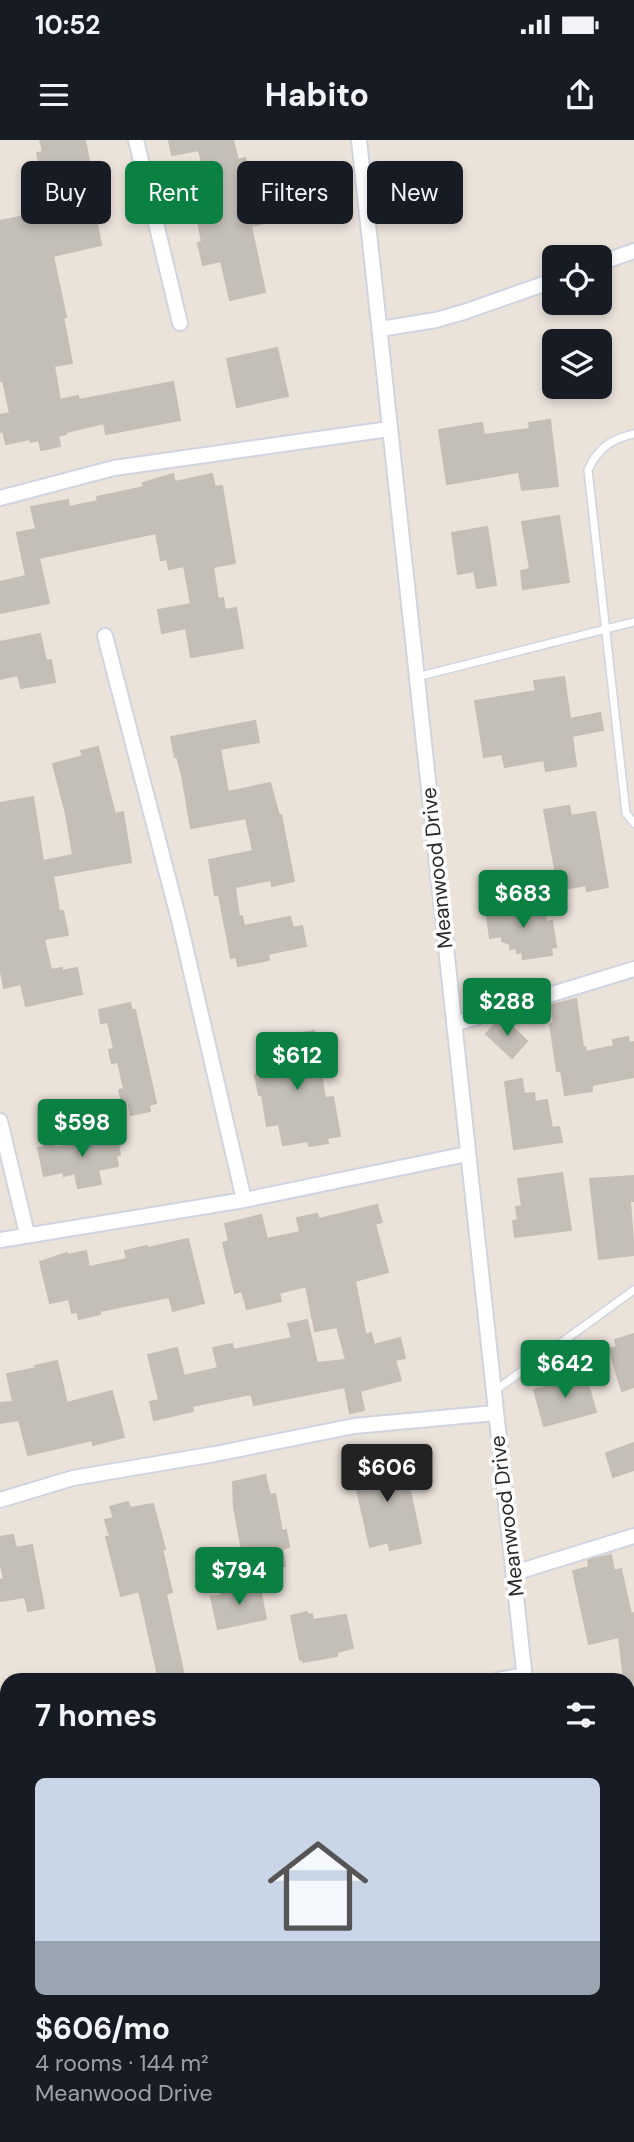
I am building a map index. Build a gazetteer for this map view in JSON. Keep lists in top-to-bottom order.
{
  "streets": {
    "street": ["Meanwood Drive"]
  },
  "page": {
    "status": "10:52",
    "header": "Habito",
    "chip": [
      "Buy",
      "Rent",
      "Filters",
      "New"
    ],
    "price": [
      "$683",
      "$288",
      "$612",
      "$598",
      "$642",
      "$606",
      "$794"
    ],
    "heading": "7 homes",
    "list": [
      {
        "name": "$606/mo",
        "note": "4 rooms · 144 m² · Meanwood Drive"
      }
    ]
  }
}
